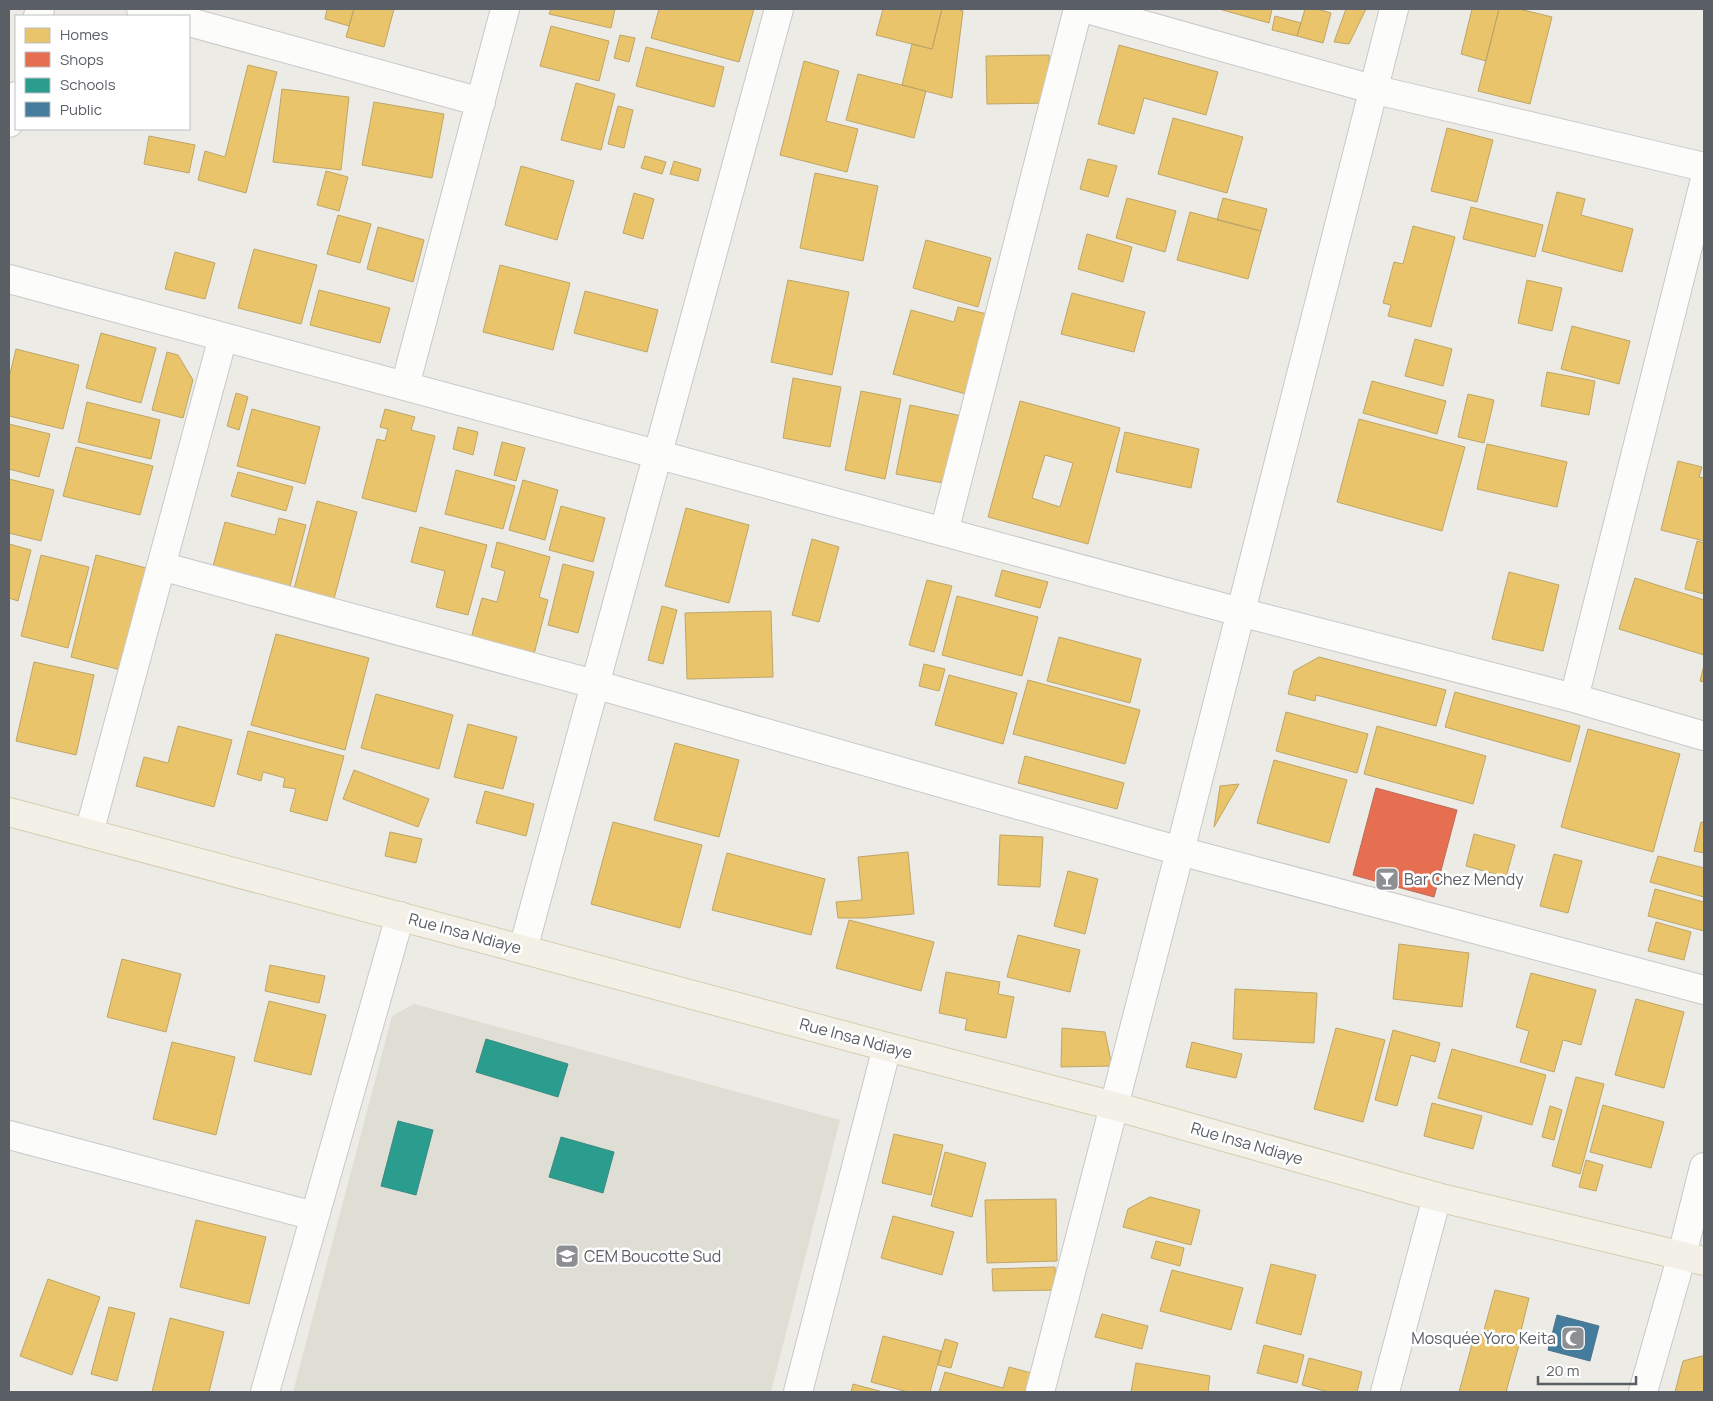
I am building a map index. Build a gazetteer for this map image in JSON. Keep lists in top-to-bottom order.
{
  "streets": {
    "main road": ["Rue Insa Ndiaye"]
  },
  "places": {
    "bar": ["Bar Chez Mendy"],
    "school or university": ["CEM Boucotte Sud"],
    "mosque": ["Mosquée Yoro Keita"]
  },
  "legend": [
    "Homes",
    "Shops",
    "Schools",
    "Public"
  ],
  "scale_bar": "20 m"
}
